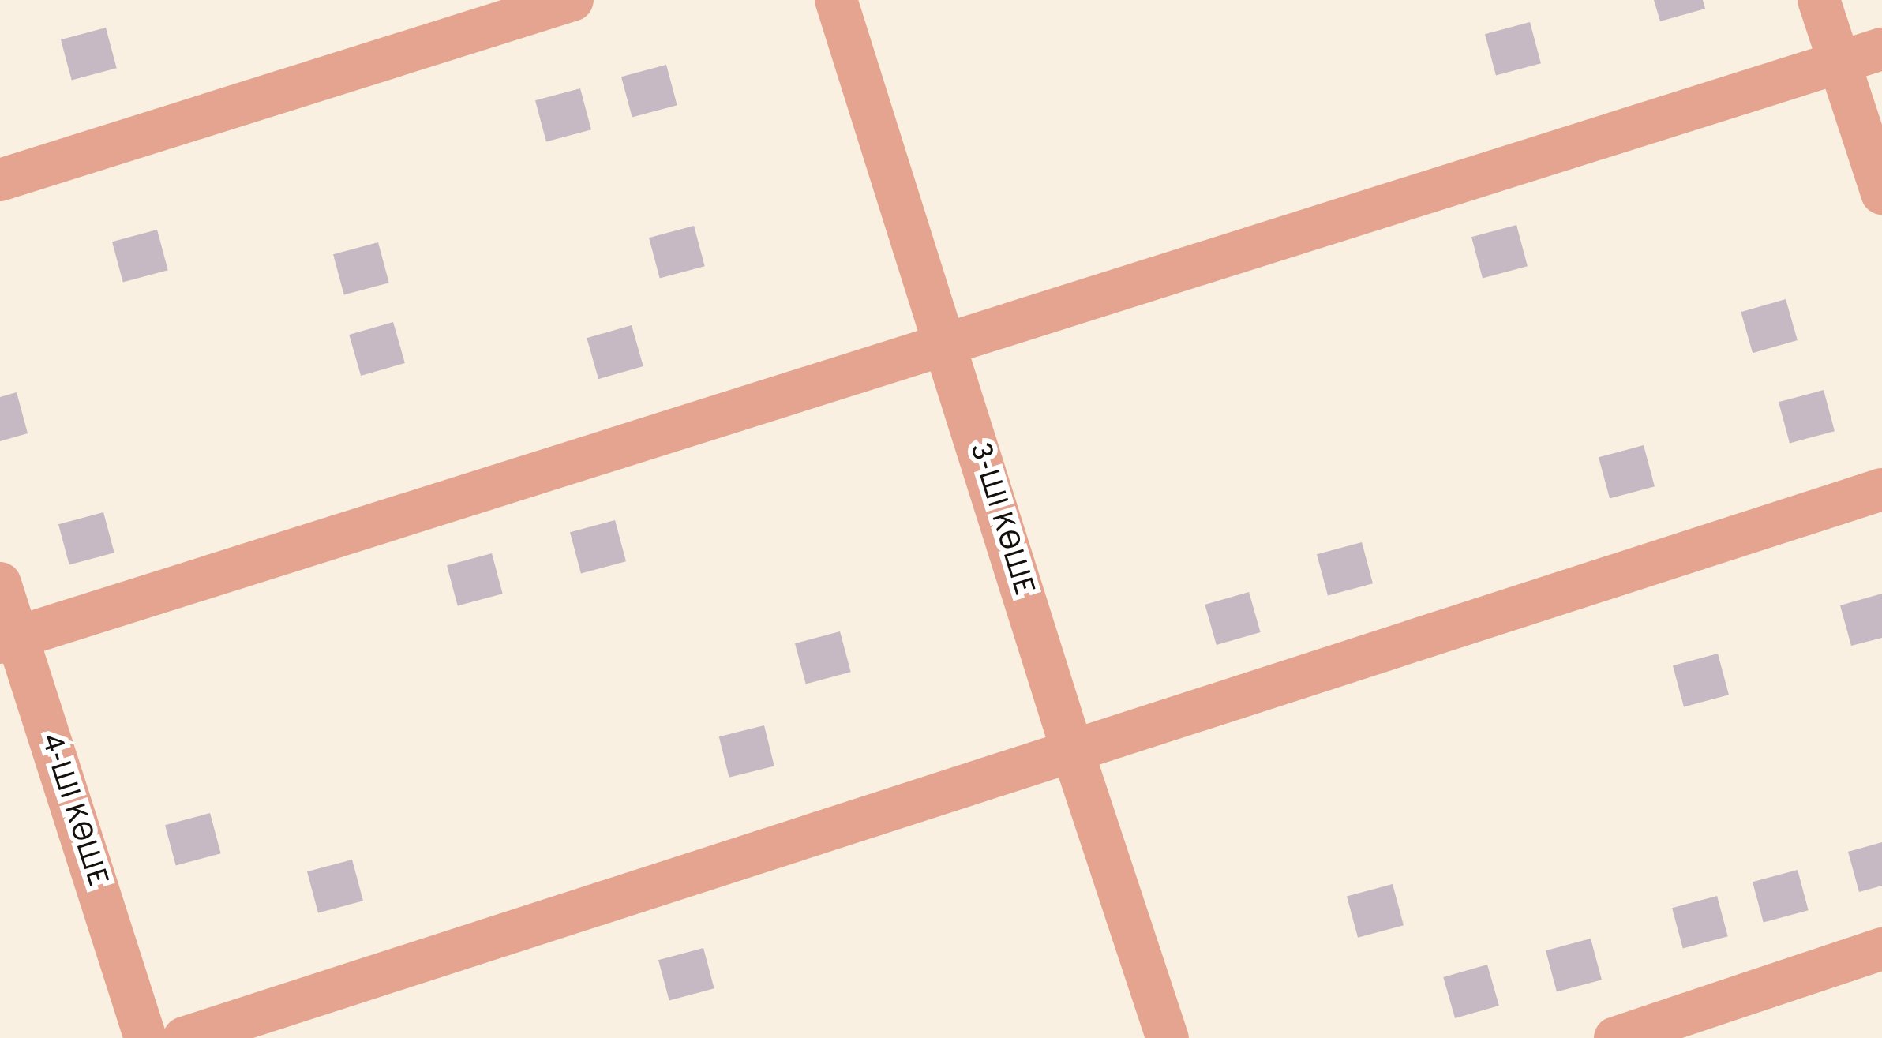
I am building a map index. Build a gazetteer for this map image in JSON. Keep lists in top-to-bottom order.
{
  "streets": {
    "lane": ["3-ШІ КӨШЕ", "4-ШІ КӨШЕ"]
  }
}
